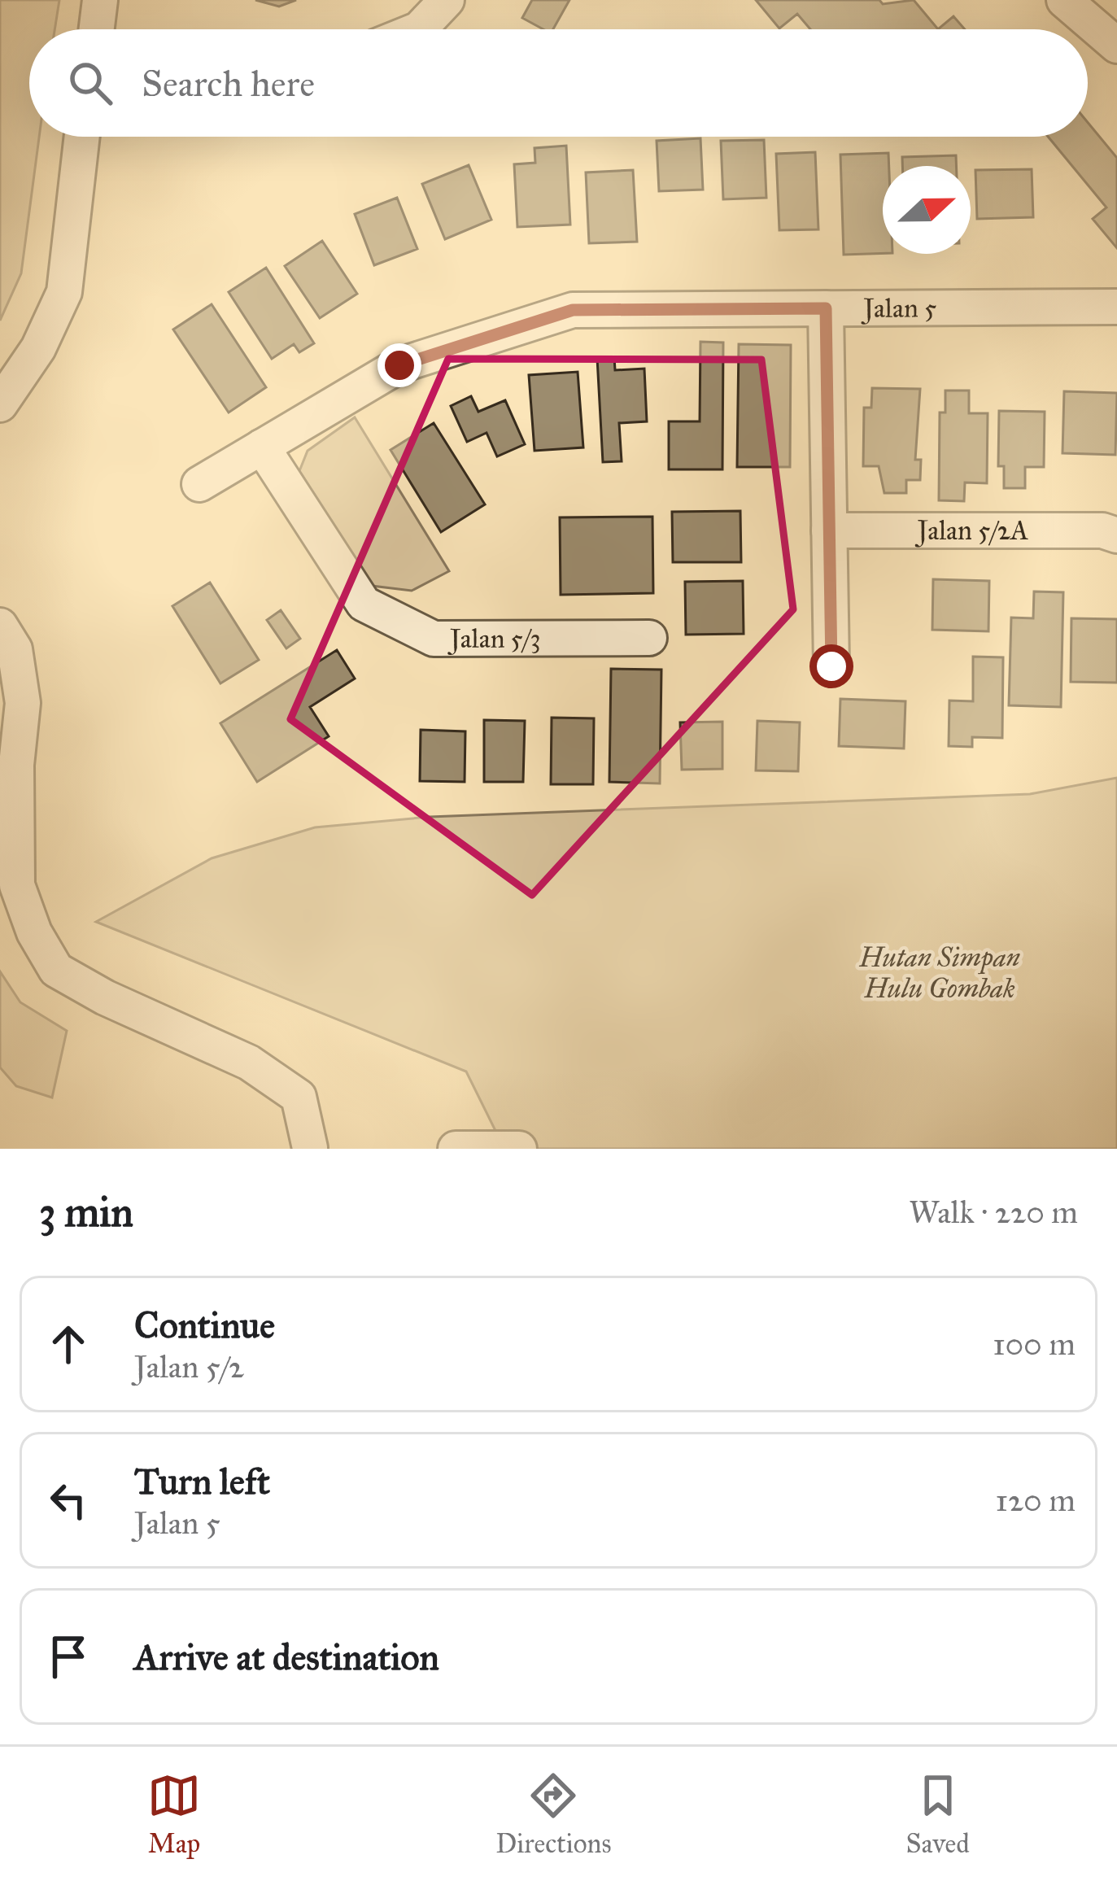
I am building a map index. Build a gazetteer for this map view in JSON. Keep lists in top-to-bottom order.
{
  "streets": {
    "street": ["Jalan 5", "Jalan 5/2A", "Jalan 5/3"]
  },
  "crossings": [
    ["Jalan 5", "Jalan 5/3"]
  ],
  "parks": ["Hutan Simpan Hulu Gombak"],
  "north": "right",
  "page": {
    "search": "Search here",
    "heading": ["3 min", "Walk · 220 m"],
    "list": [
      ["Continue", "Jalan 5/2", "100 m"],
      ["Turn left", "Jalan 5", "120 m"],
      "Arrive at destination"
    ],
    "nav": ["Map", "Directions", "Saved"]
  }
}
